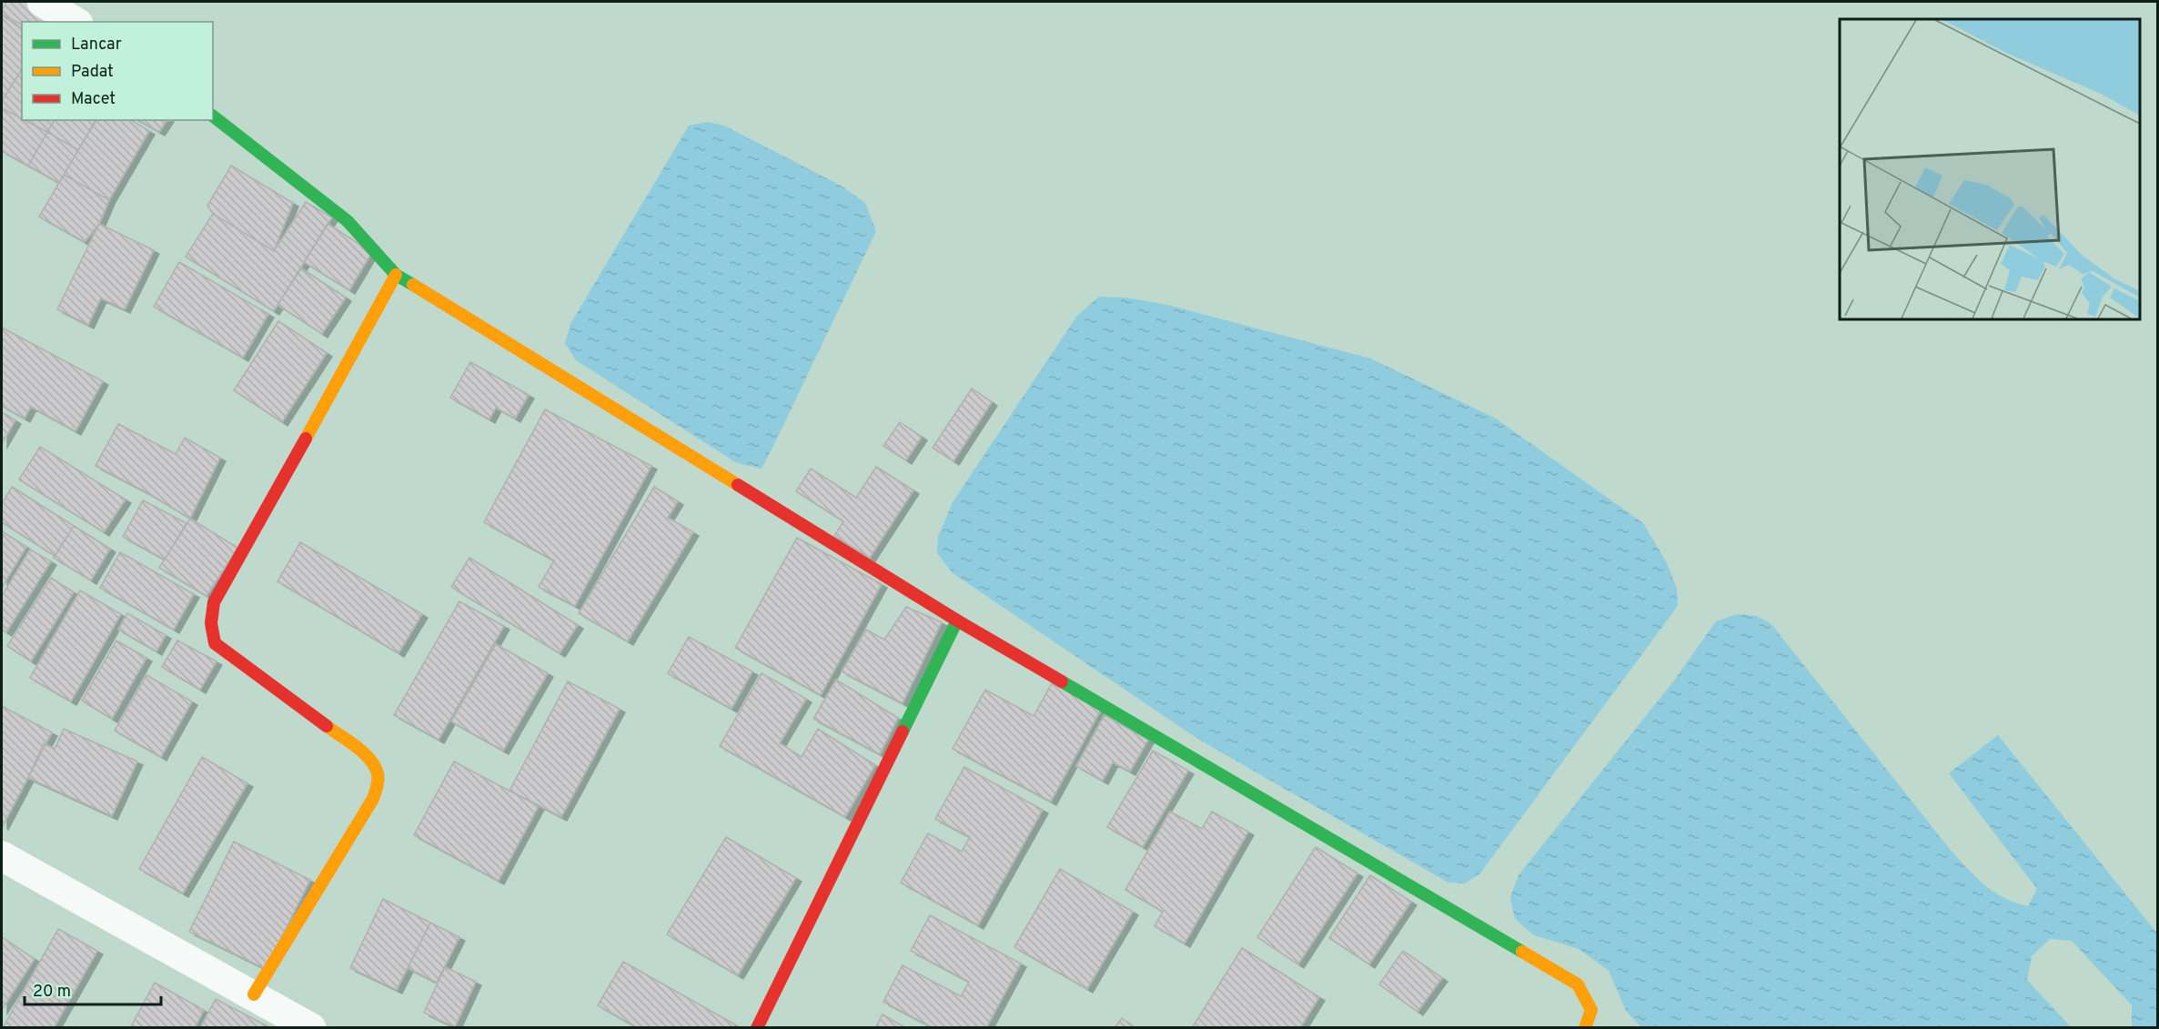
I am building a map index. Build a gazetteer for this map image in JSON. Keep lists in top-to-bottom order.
{
  "legend": ["Lancar", "Padat", "Macet"],
  "scale_bar": "20 m"
}
